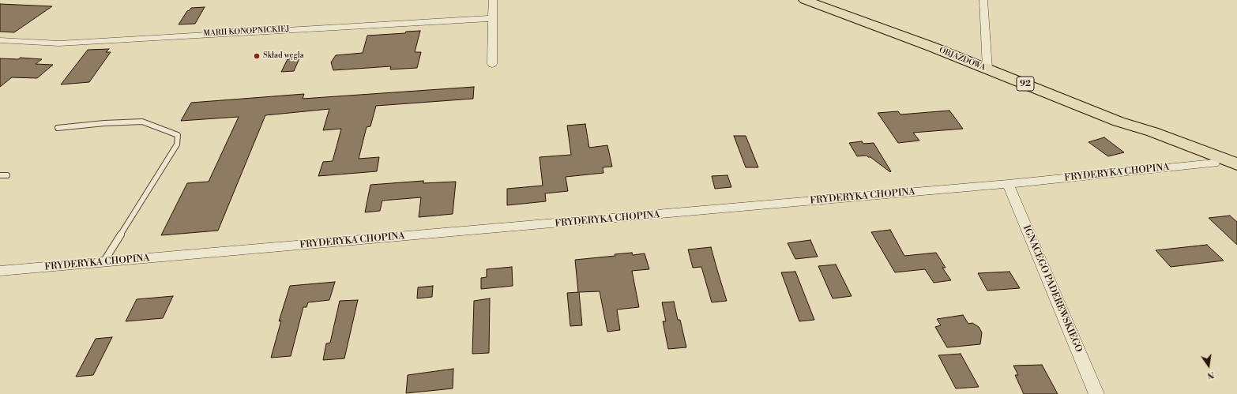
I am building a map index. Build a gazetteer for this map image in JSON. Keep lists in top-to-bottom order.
{
  "streets": {
    "main road": ["OBJAZDOWA", "92"],
    "street": ["MARII KONOPNICKIEJ", "FRYDERYKA CHOPINA", "IGNACEGO PADEREWSKIEGO"]
  },
  "crossings": [
    ["OBJAZDOWA", "FRYDERYKA CHOPINA"],
    ["FRYDERYKA CHOPINA", "IGNACEGO PADEREWSKIEGO"]
  ],
  "places": ["Skład węgla"],
  "north": "bottom"
}
